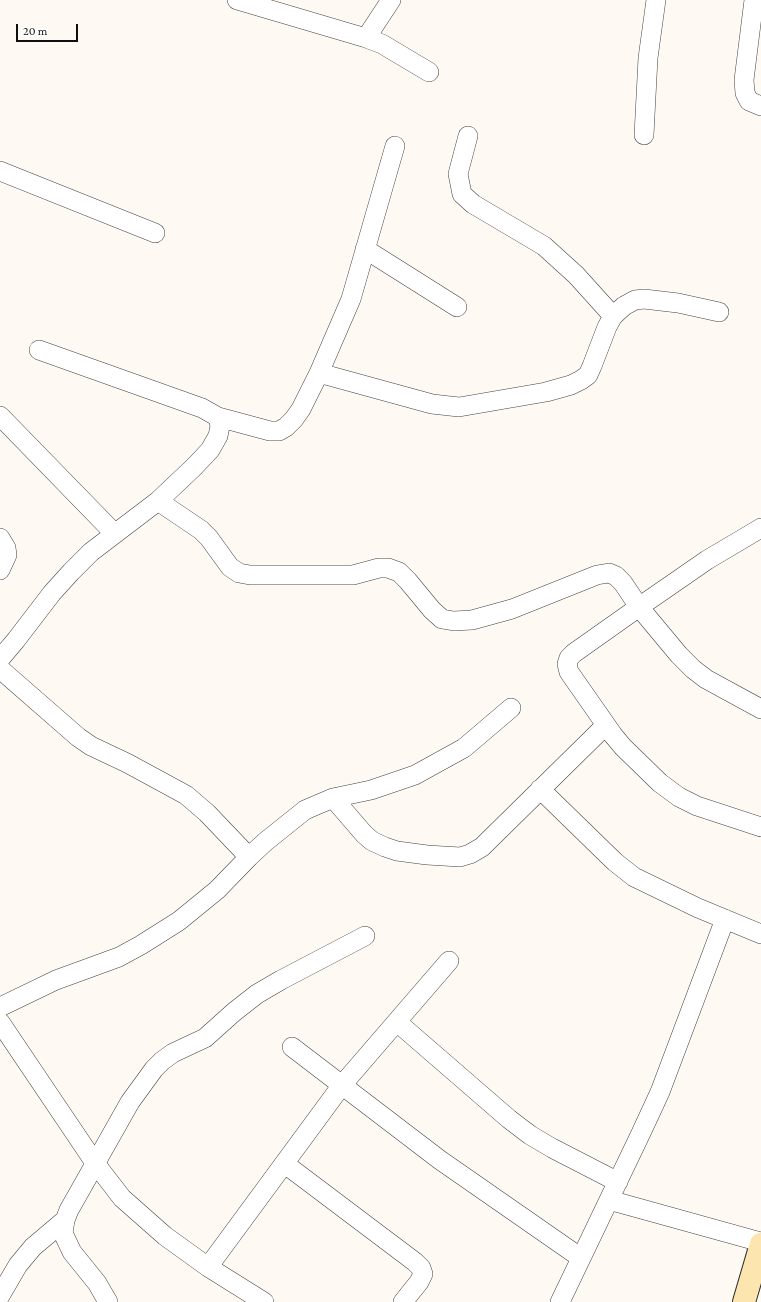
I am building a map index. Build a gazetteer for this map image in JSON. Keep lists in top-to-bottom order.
{
  "scale_bar": "20 m"
}
